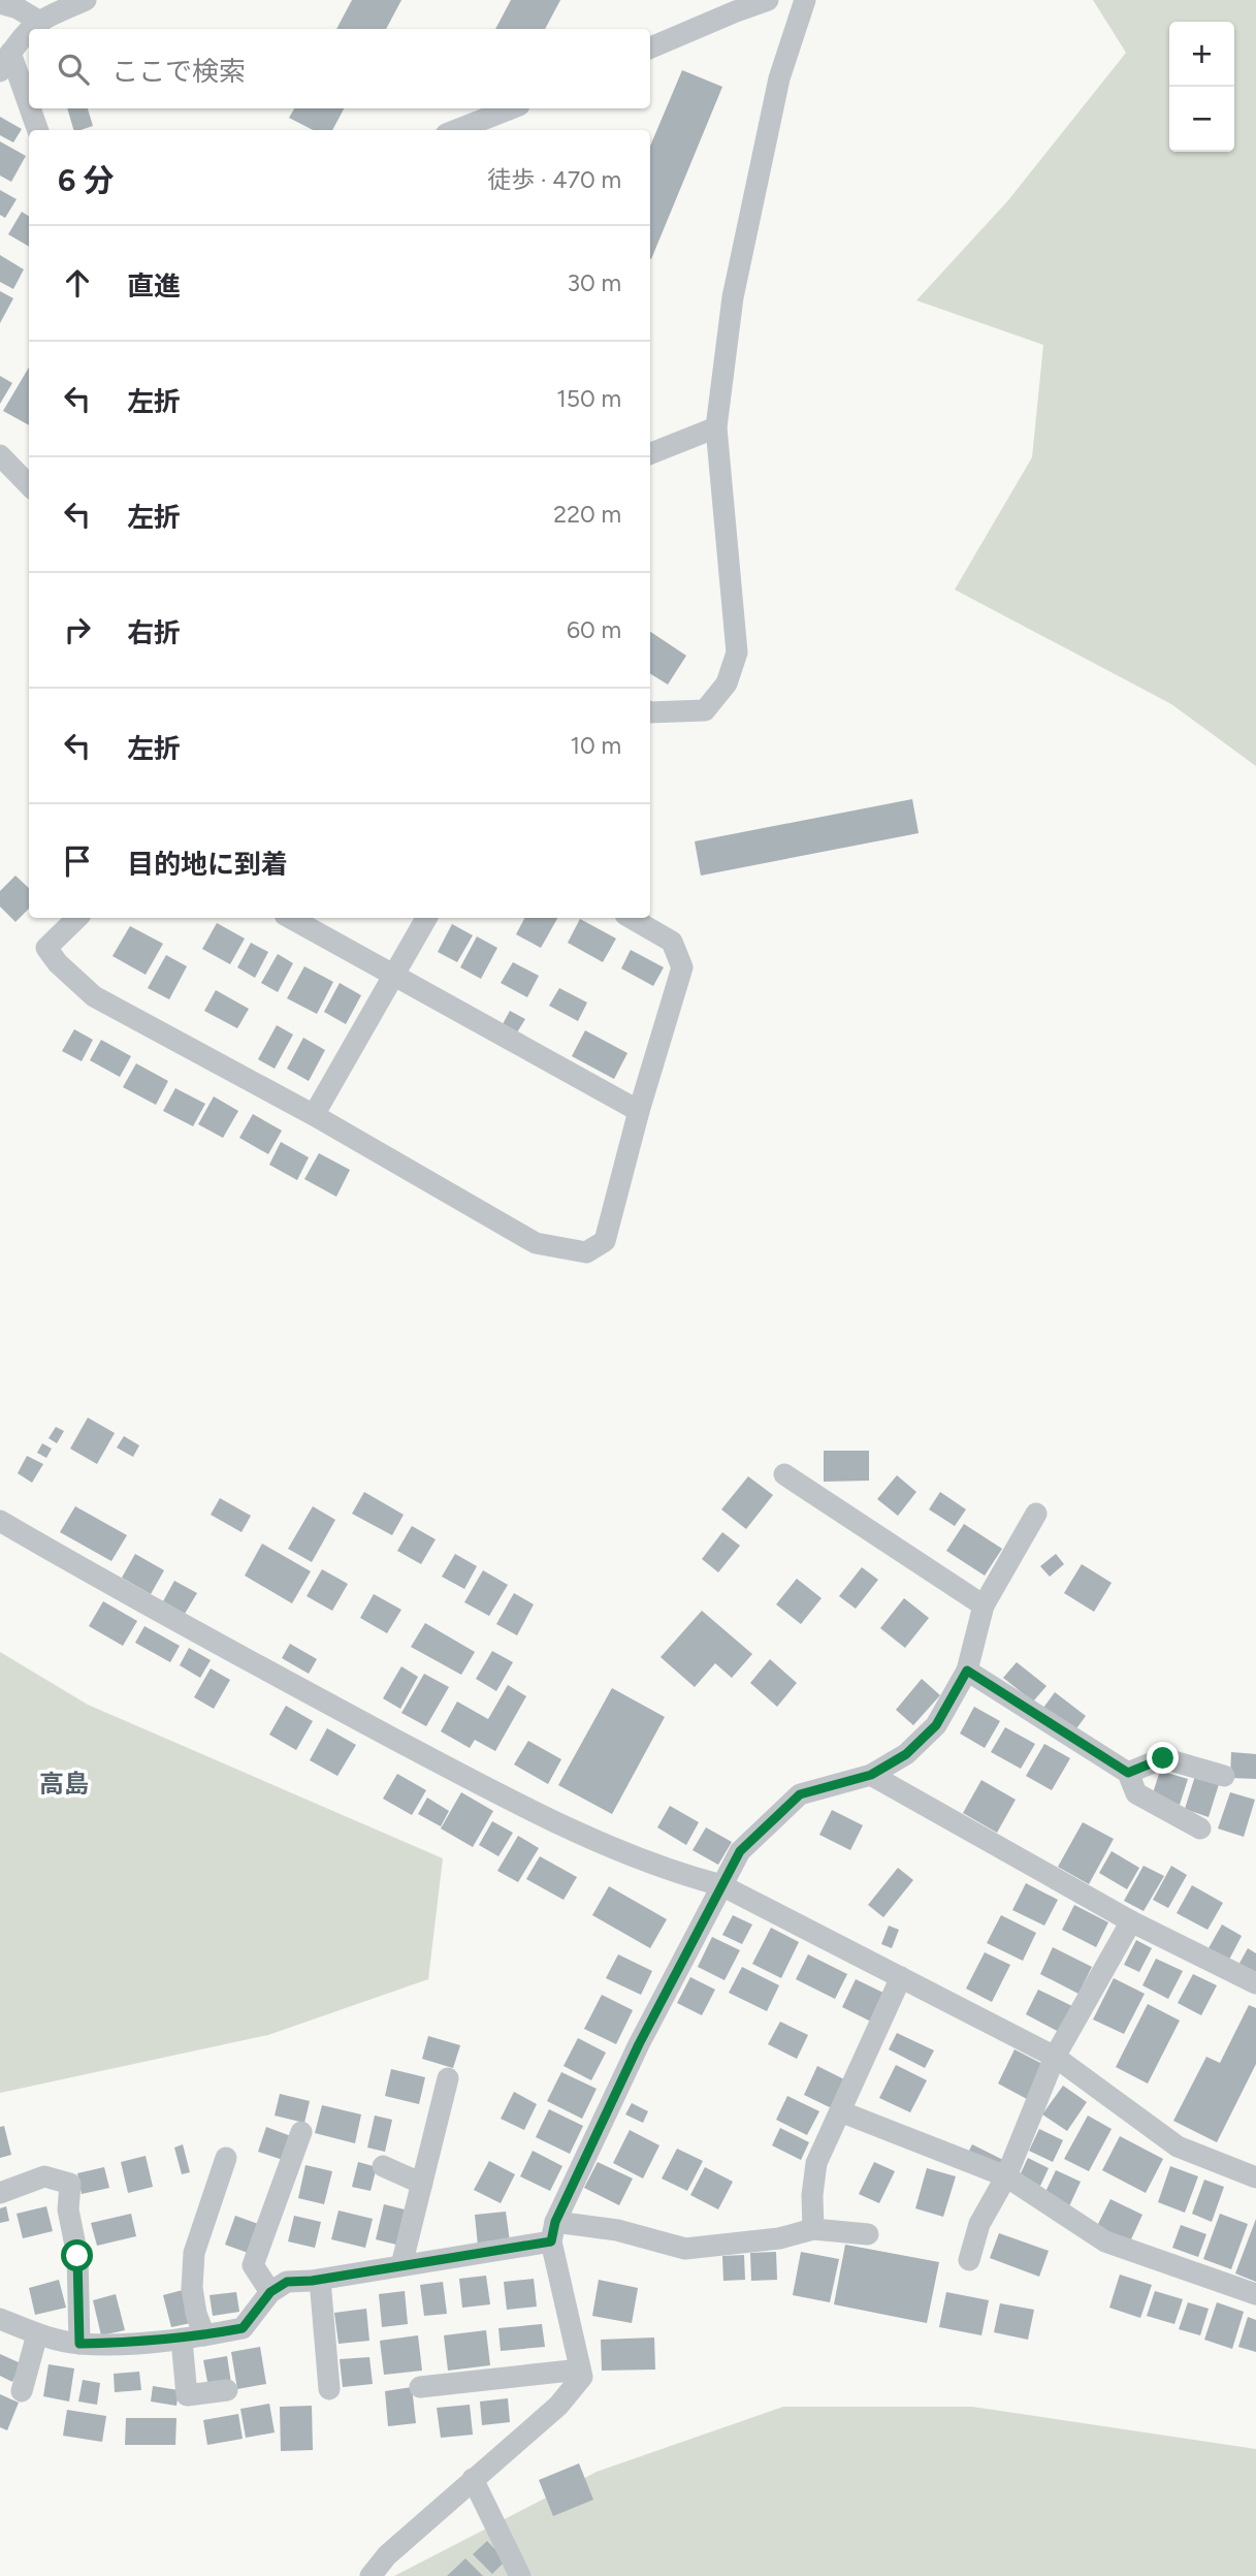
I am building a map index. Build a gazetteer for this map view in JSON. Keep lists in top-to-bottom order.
{
  "districts": ["高島"],
  "page": {
    "map_buttons": ["+", "−"],
    "search": "ここで検索",
    "heading": ["6 分", "徒歩 · 470 m"],
    "list": [
      ["直進", "30 m"],
      ["左折", "150 m"],
      ["左折", "220 m"],
      ["右折", "60 m"],
      ["左折", "10 m"],
      "目的地に到着"
    ]
  }
}
